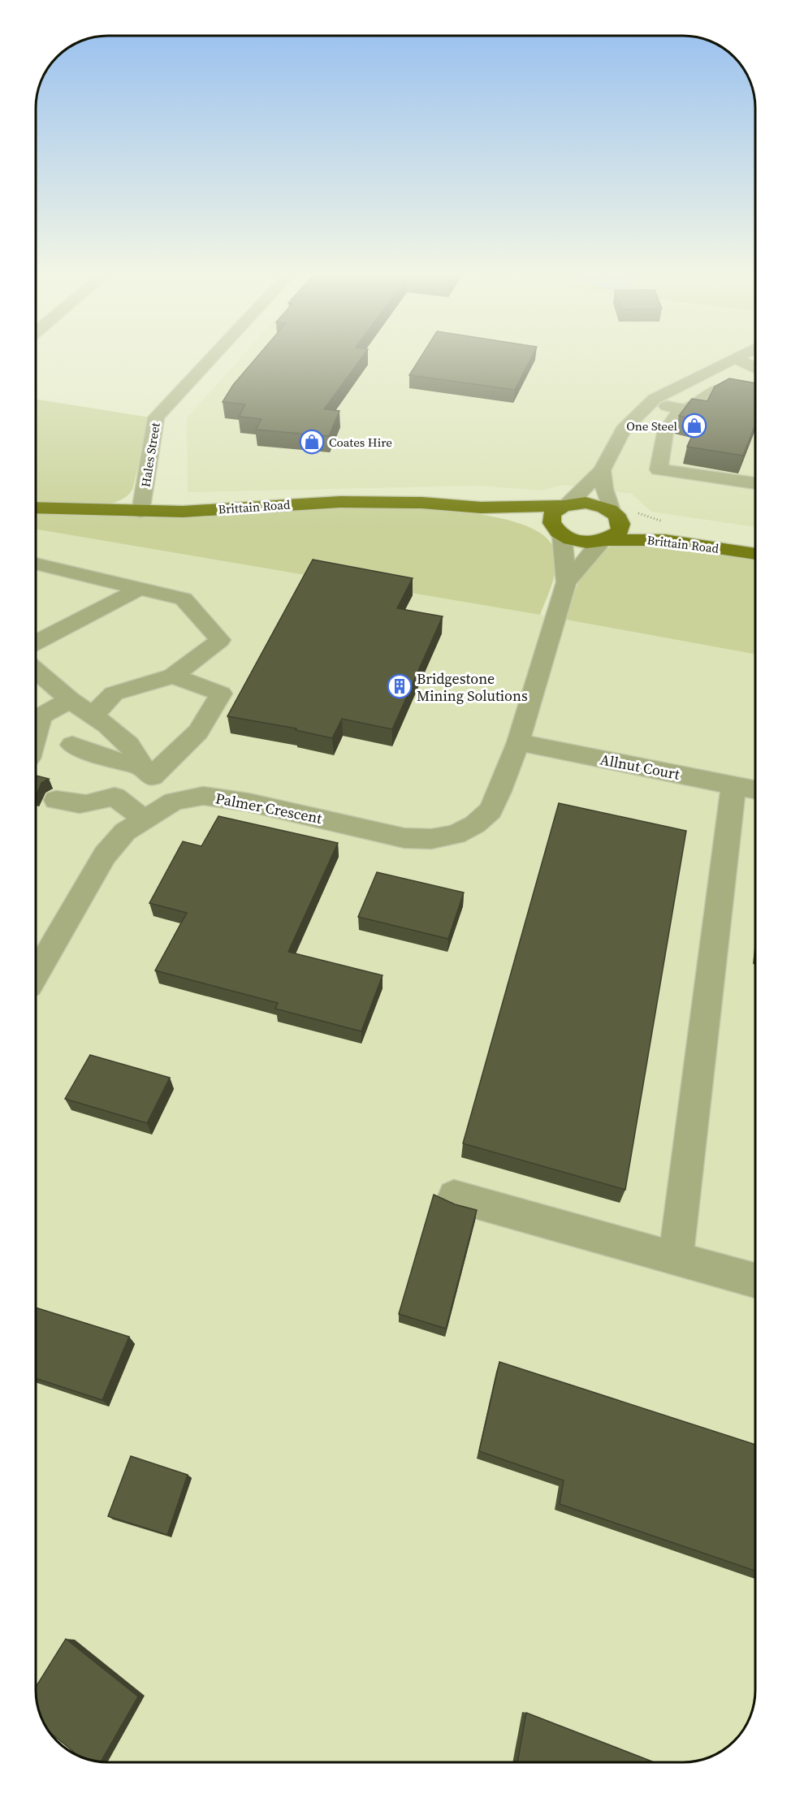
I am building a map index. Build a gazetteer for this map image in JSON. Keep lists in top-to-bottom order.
{
  "streets": {
    "main road": ["Brittain Road"],
    "street": ["Hales Street", "Allnut Court", "Palmer Crescent"]
  },
  "crossings": [
    ["Hales Street", "Brittain Road"],
    ["Allnut Court", "Palmer Crescent"]
  ],
  "places": {
    "shop": ["One Steel", "Coates Hire"],
    "building": ["Bridgestone Mining Solutions"]
  }
}
